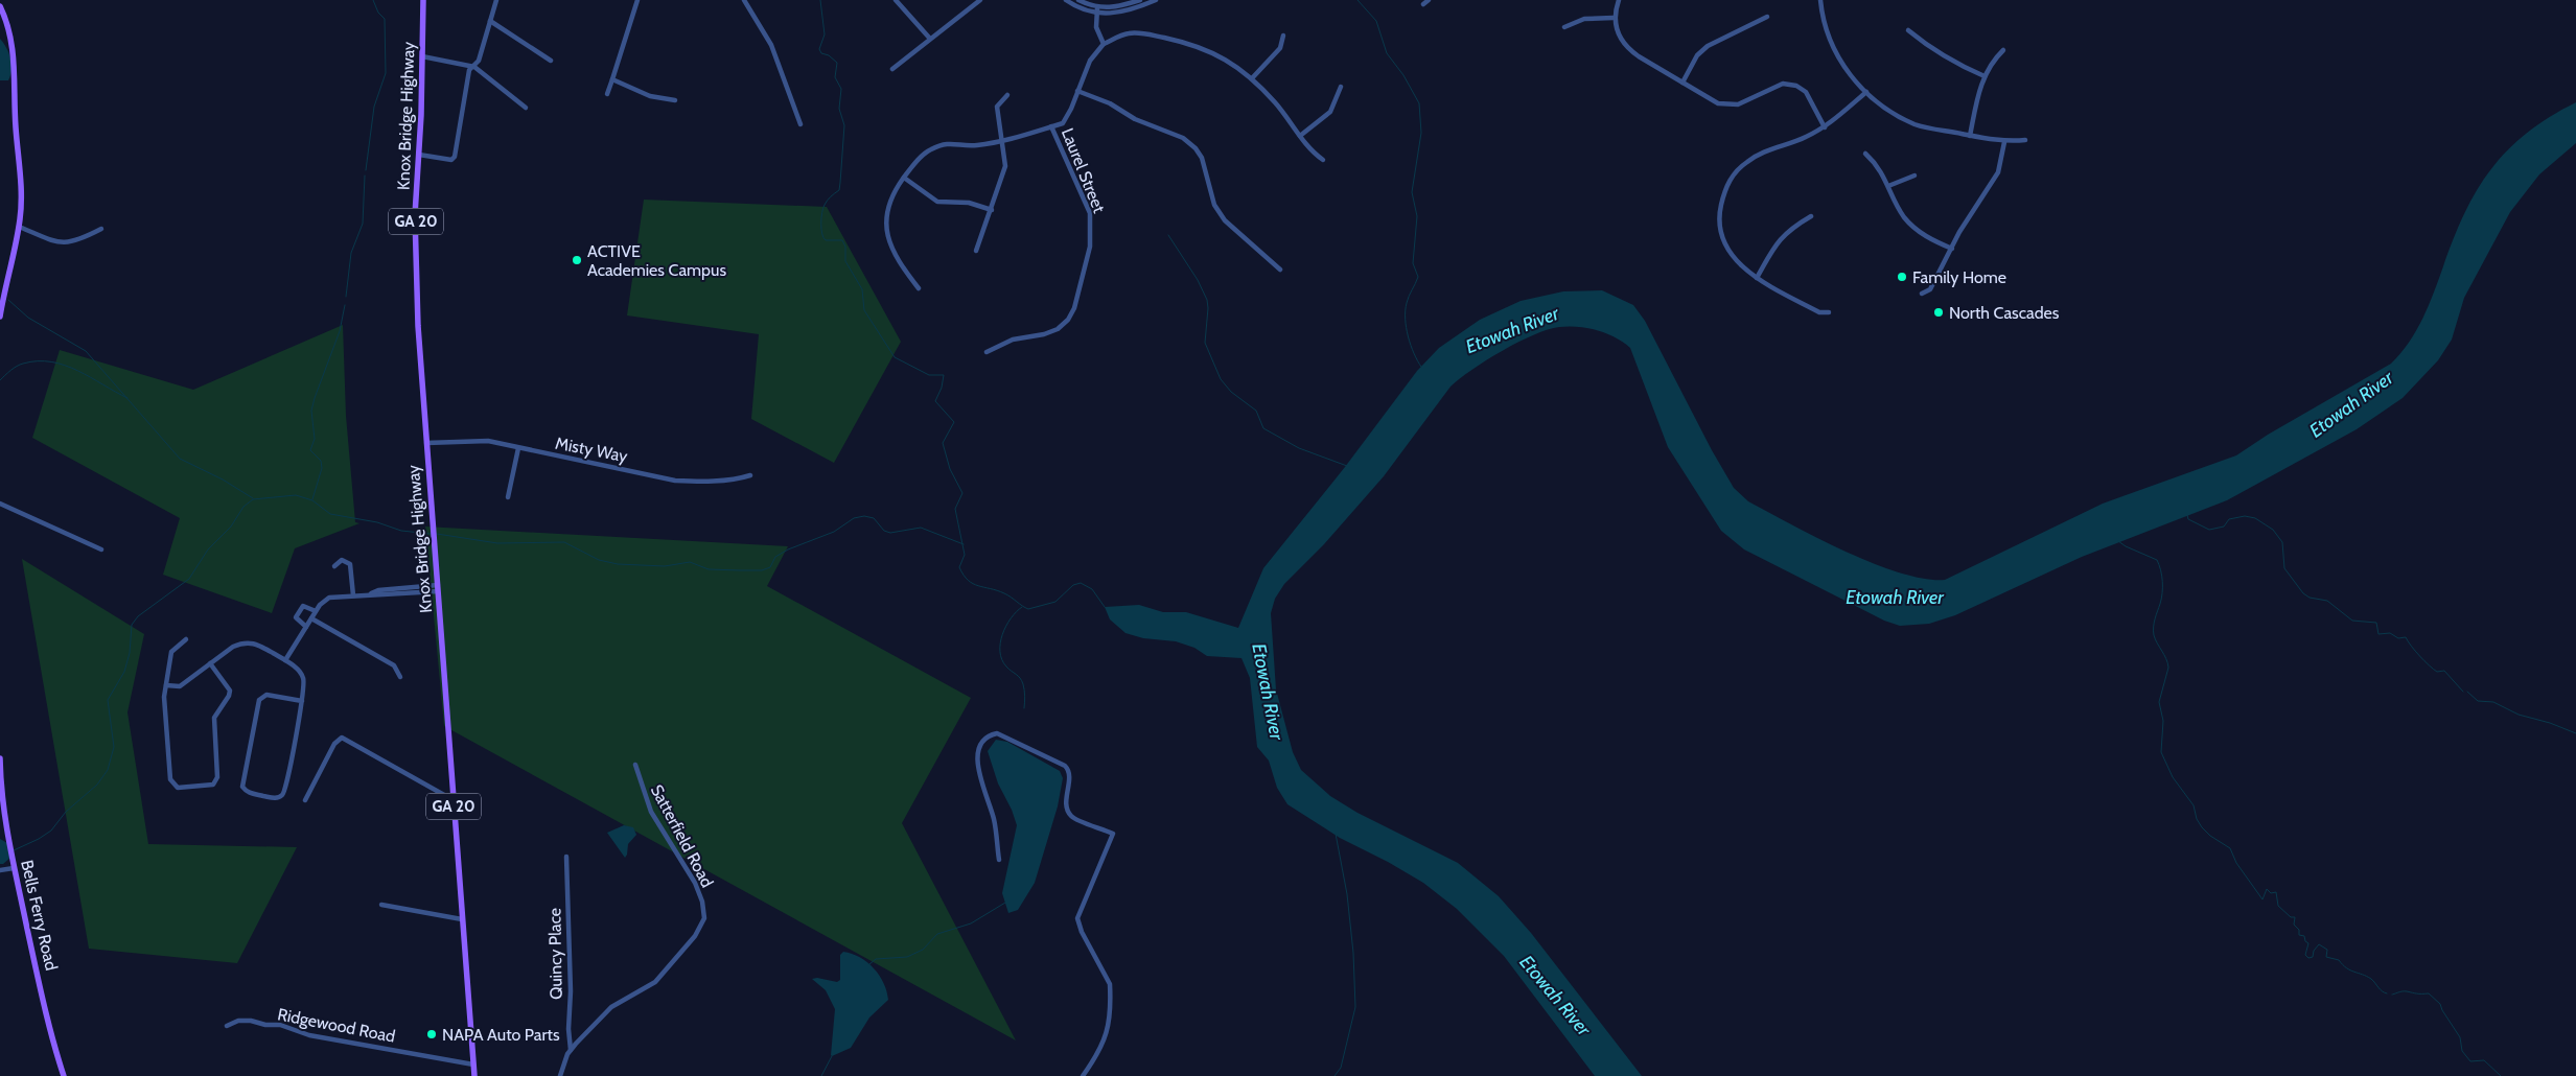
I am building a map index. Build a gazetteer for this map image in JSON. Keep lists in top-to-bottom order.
{
  "streets": {
    "main road": ["Knox Bridge Highway", "GA 20", "Bells Ferry Road"],
    "street": [
      "Laurel Street",
      "Misty Way",
      "Satterfield Road",
      "Quincy Place",
      "Ridgewood Road"
    ]
  },
  "crossings": [
    ["Knox Bridge Highway", "Misty Way"],
    ["Knox Bridge Highway", "Ridgewood Road"],
    ["Satterfield Road", "Quincy Place"]
  ],
  "water": ["Etowah River"],
  "places": [
    "ACTIVE Academies Campus",
    "Family Home",
    "North Cascades",
    "NAPA Auto Parts"
  ]
}
